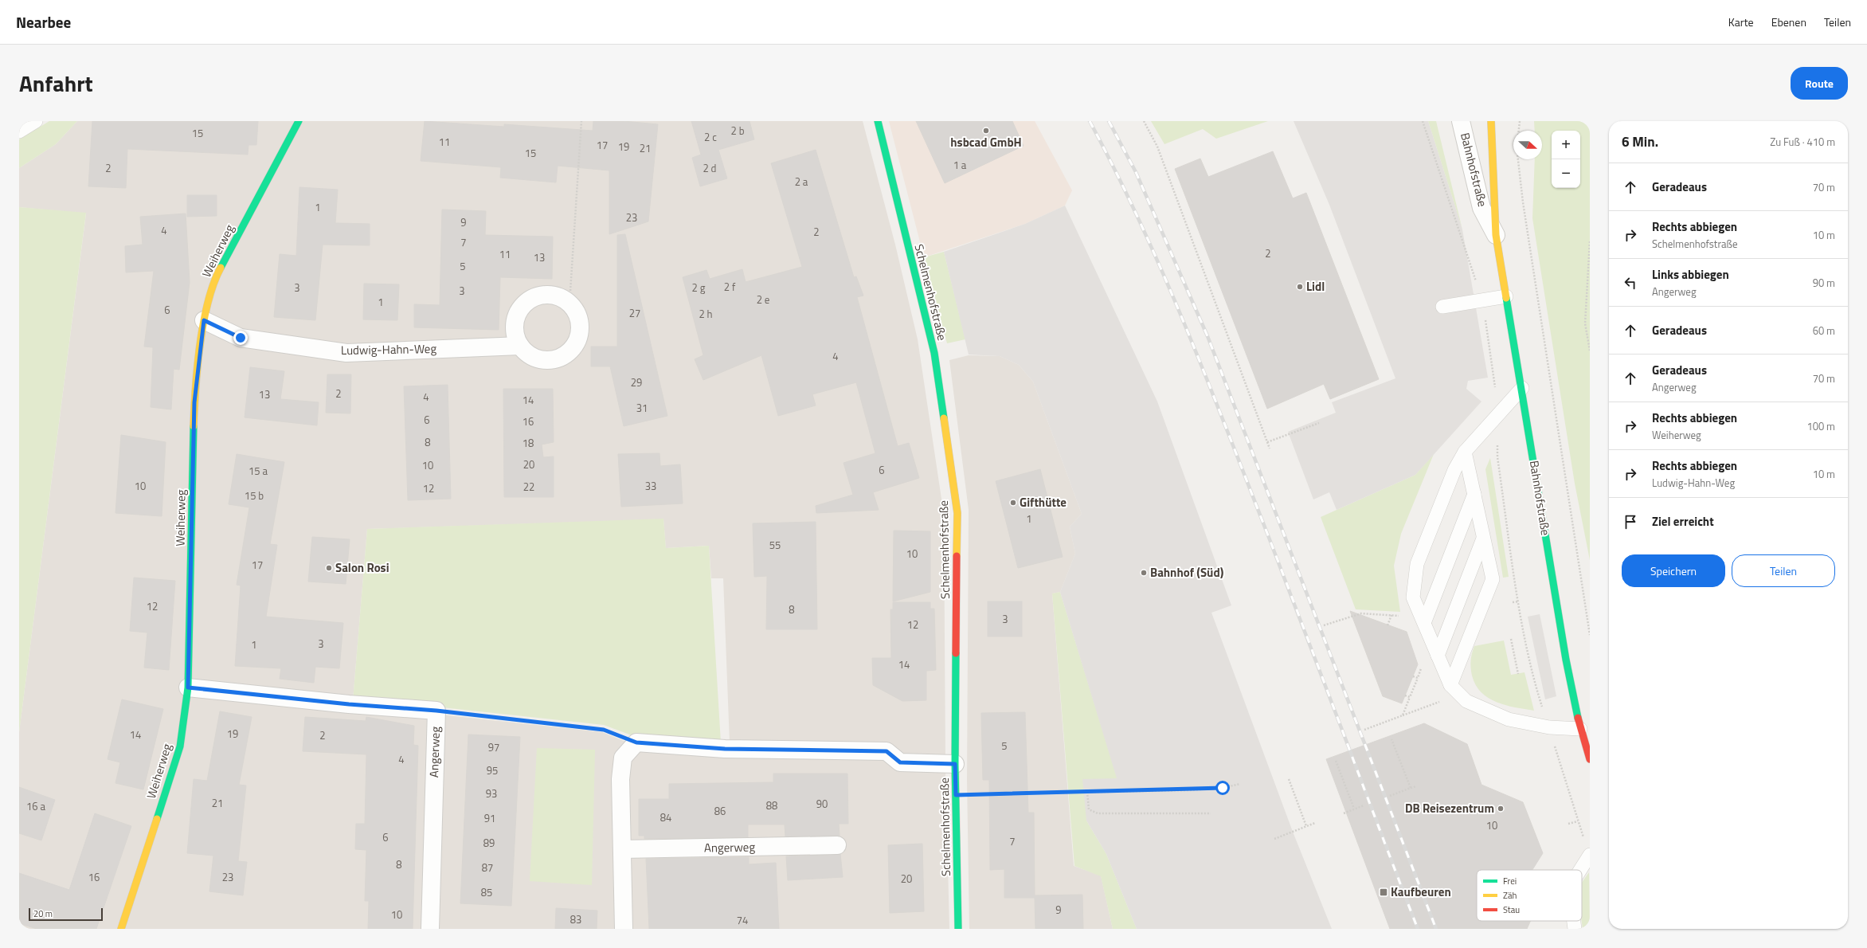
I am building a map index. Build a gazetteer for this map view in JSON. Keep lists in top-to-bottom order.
{
  "streets": {
    "street": [
      "Bahnhofstraße",
      "Weiherweg",
      "Schelmenhofstraße",
      "Ludwig-Hahn-Weg",
      "Angerweg"
    ]
  },
  "crossings": [
    ["Weiherweg", "Ludwig-Hahn-Weg"],
    ["Weiherweg", "Angerweg"]
  ],
  "places": {
    "other": [
      "hsbcad GmbH",
      "Lidl",
      "Gifthütte",
      "Salon Rosi",
      "Bahnhof (Süd)",
      "DB Reisezentrum"
    ],
    "transit": ["Kaufbeuren"]
  },
  "house_numbers": [
    "2 b",
    "15",
    "2 c",
    "11",
    "17",
    "19",
    "21",
    "15",
    "1 a",
    "2",
    "2 d",
    "2 a",
    "1",
    "23",
    "9",
    "4",
    "2",
    "7",
    "2",
    "11",
    "13",
    "5",
    "2 f",
    "3",
    "2 g",
    "3",
    "2 e",
    "1",
    "6",
    "27",
    "2 h",
    "4",
    "29",
    "2",
    "13",
    "4",
    "14",
    "31",
    "6",
    "16",
    "8",
    "18",
    "20",
    "10",
    "6",
    "15 a",
    "10",
    "33",
    "22",
    "12",
    "15 b",
    "1",
    "55",
    "10",
    "17",
    "12",
    "8",
    "3",
    "12",
    "3",
    "1",
    "14",
    "19",
    "14",
    "2",
    "5",
    "97",
    "4",
    "95",
    "93",
    "21",
    "90",
    "88",
    "16 a",
    "86",
    "84",
    "91",
    "10",
    "6",
    "7",
    "89",
    "8",
    "87",
    "16",
    "23",
    "20",
    "85",
    "9",
    "10",
    "83",
    "74"
  ],
  "legend": ["Frei", "Zäh", "Stau"],
  "scale_bar": "20 m",
  "north": "right",
  "page": {
    "header": "Nearbee",
    "nav": ["Karte", "Ebenen", "Teilen"],
    "title": "Anfahrt",
    "buttons": [
      "Route",
      ["Speichern", "Teilen"]
    ],
    "heading": ["6 Min.", "Zu Fuß · 410 m"],
    "map_buttons": ["+", "−"],
    "list": [
      ["Geradeaus", "70 m"],
      ["Rechts abbiegen", "Schelmenhofstraße", "10 m"],
      ["Links abbiegen", "Angerweg", "90 m"],
      ["Geradeaus", "60 m"],
      ["Geradeaus", "Angerweg", "70 m"],
      ["Rechts abbiegen", "Weiherweg", "100 m"],
      ["Rechts abbiegen", "Ludwig-Hahn-Weg", "10 m"],
      "Ziel erreicht"
    ],
    "scale": "20 m"
  }
}
